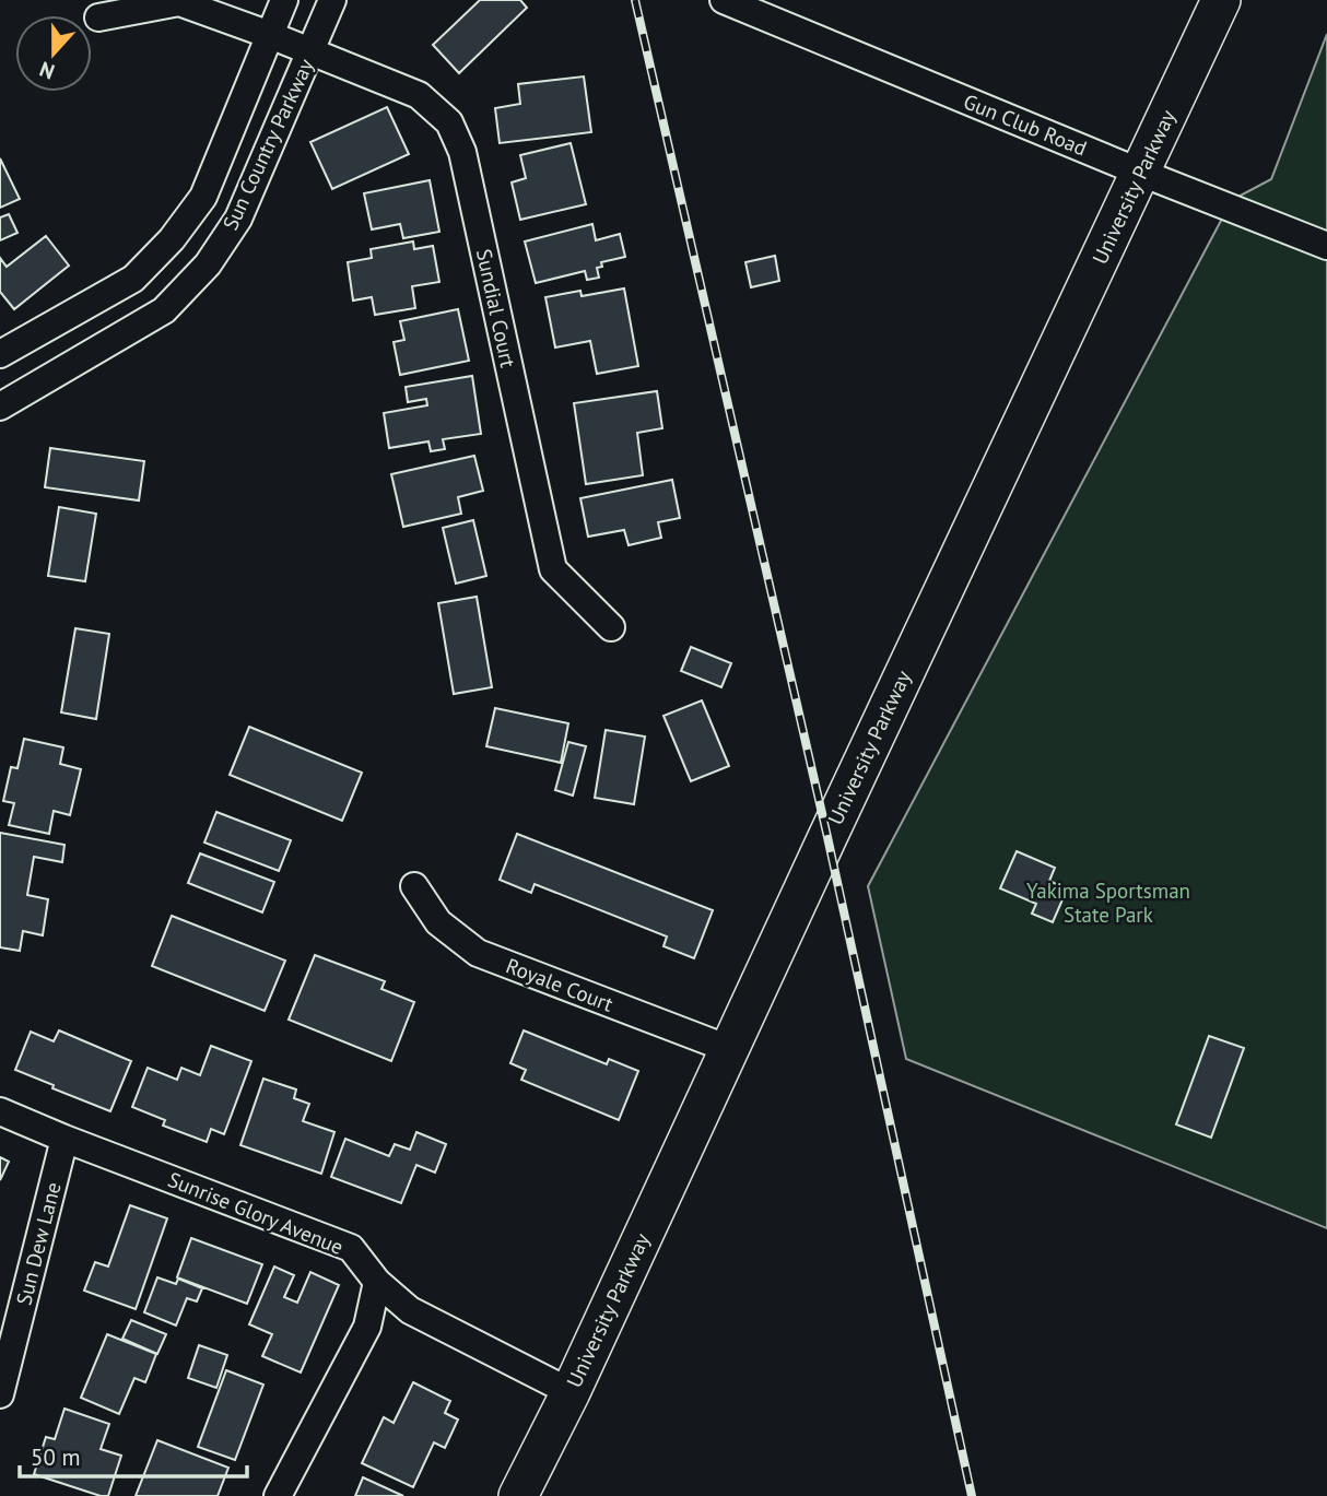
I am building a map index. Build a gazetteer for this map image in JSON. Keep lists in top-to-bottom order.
{
  "streets": {
    "main road": ["University Parkway"],
    "street": [
      "Gun Club Road",
      "Sun Country Parkway",
      "Sundial Court",
      "Royale Court",
      "Sunrise Glory Avenue",
      "Sun Dew Lane"
    ]
  },
  "crossings": [
    ["Gun Club Road", "University Parkway"],
    ["Sun Country Parkway", "Sundial Court"],
    ["University Parkway", "Royale Court"],
    ["University Parkway", "Sunrise Glory Avenue"],
    ["Sunrise Glory Avenue", "Sun Dew Lane"]
  ],
  "parks": ["Yakima Sportsman State Park"],
  "scale_bar": "50 m",
  "north": "bottom"
}
